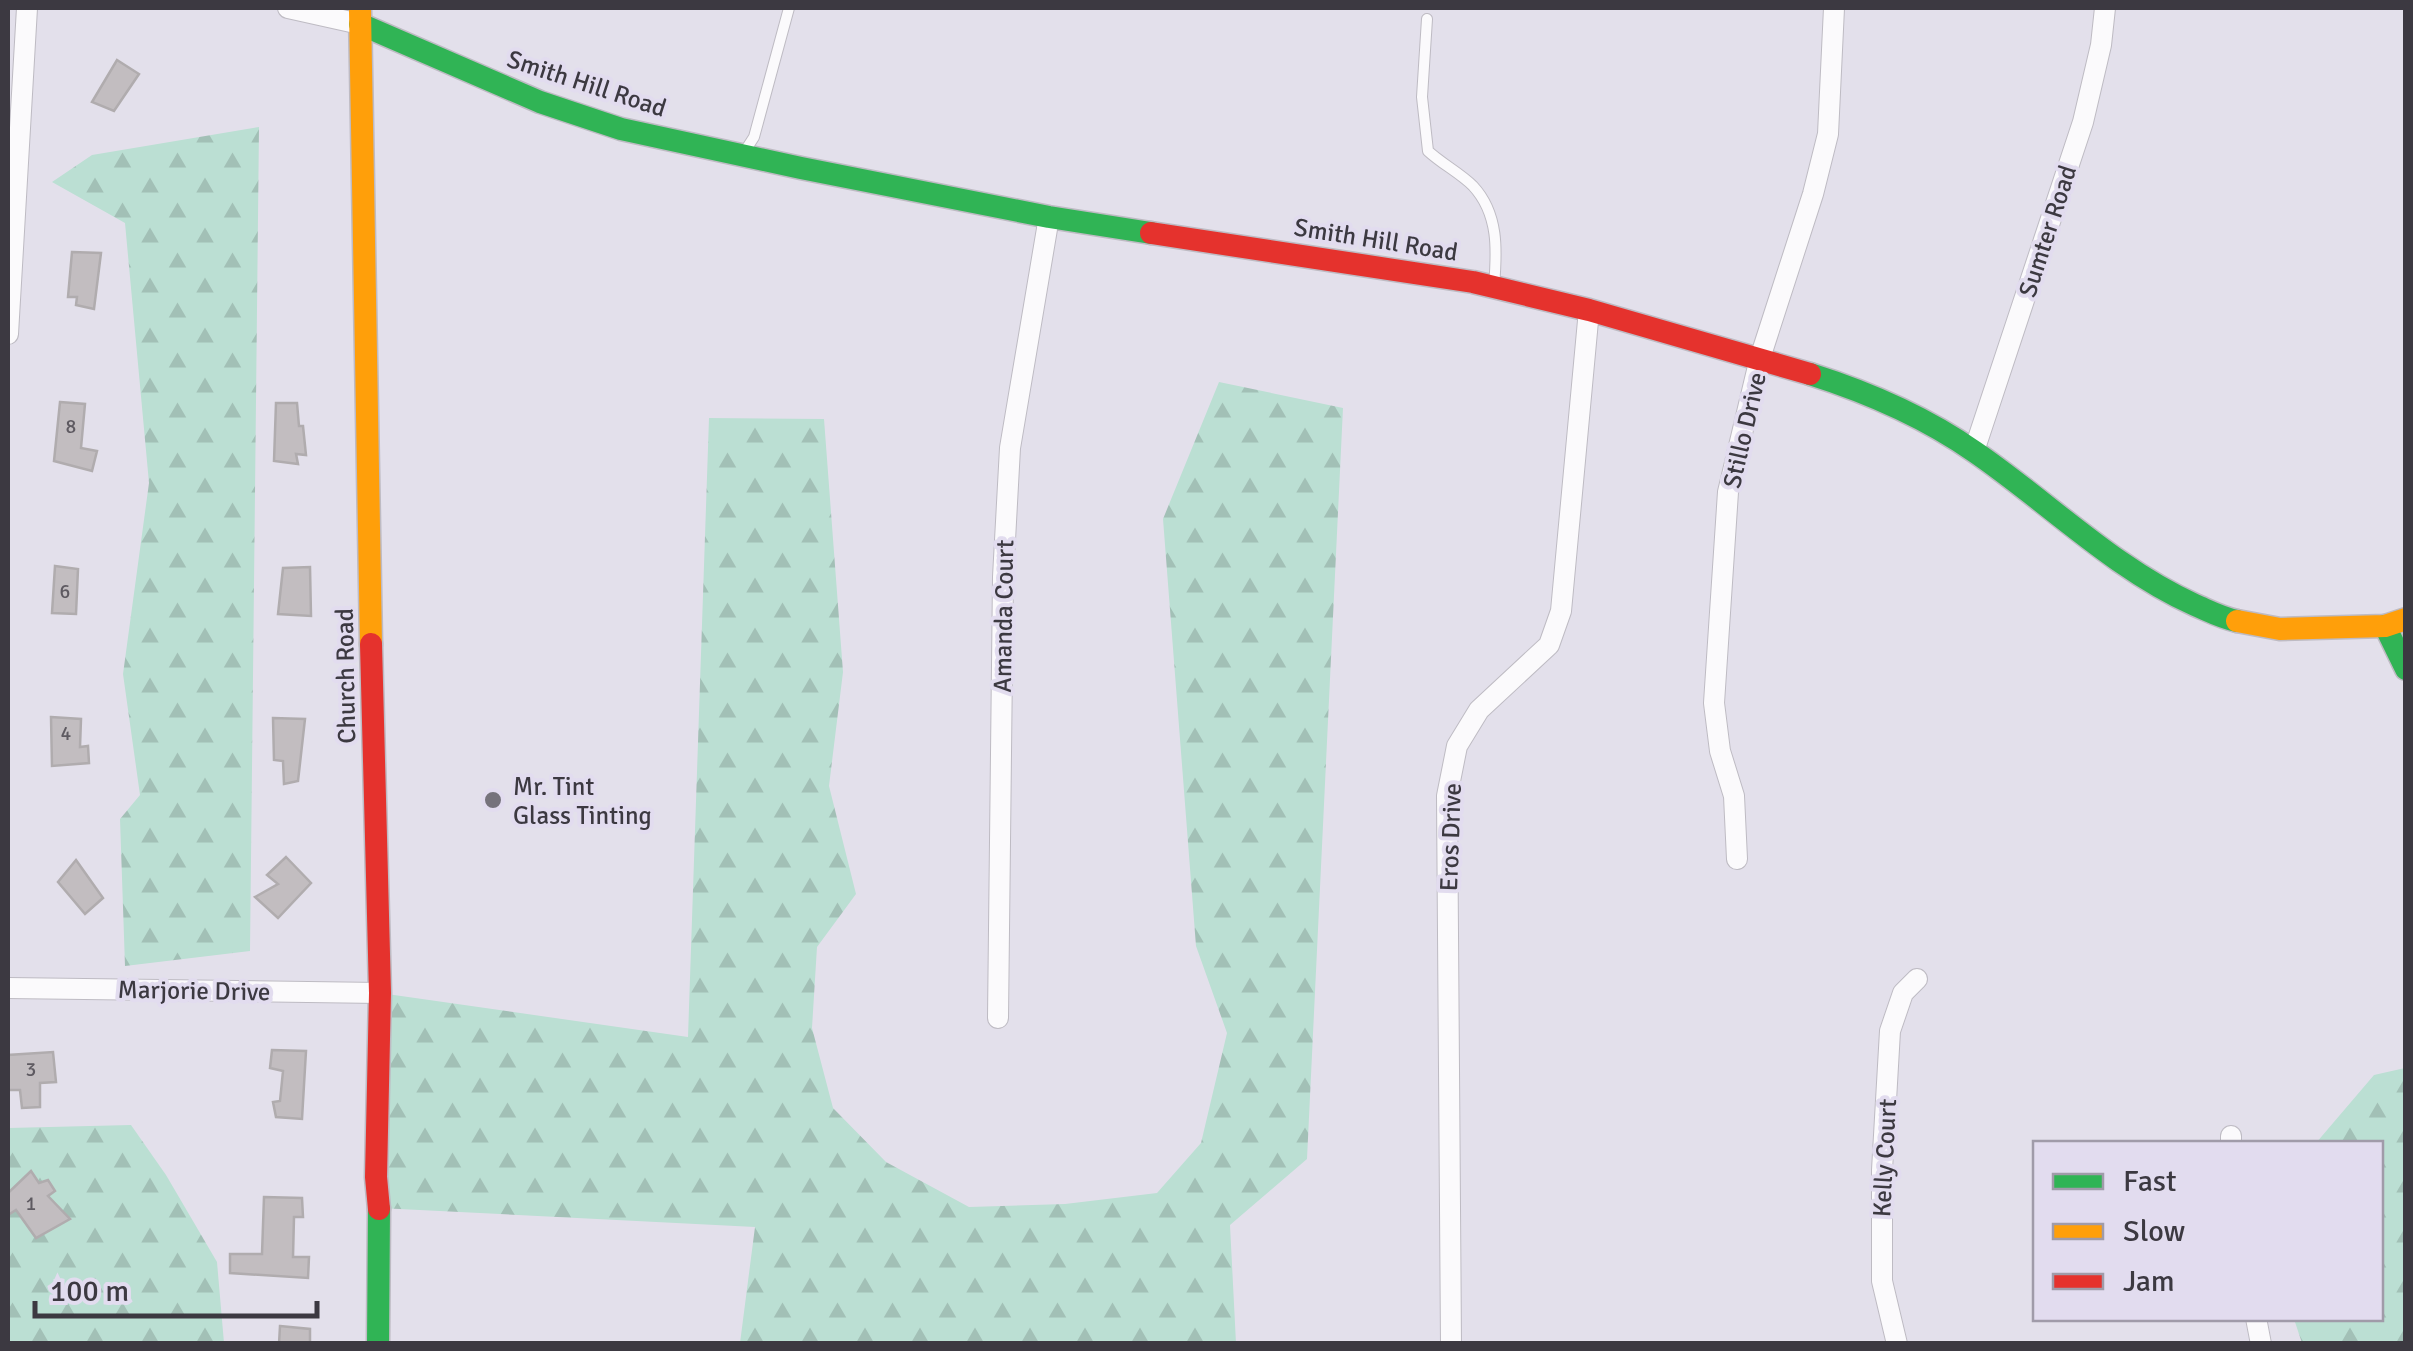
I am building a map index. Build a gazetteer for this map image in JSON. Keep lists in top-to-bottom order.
{
  "streets": {
    "street": [
      "Smith Hill Road",
      "Sumter Road",
      "Stillo Drive",
      "Amanda Court",
      "Church Road",
      "Eros Drive",
      "Marjorie Drive",
      "Kelly Court"
    ]
  },
  "crossings": [
    ["Smith Hill Road", "Sumter Road"],
    ["Smith Hill Road", "Stillo Drive"],
    ["Smith Hill Road", "Amanda Court"],
    ["Smith Hill Road", "Church Road"],
    ["Smith Hill Road", "Eros Drive"],
    ["Church Road", "Marjorie Drive"]
  ],
  "places": ["Mr. Tint Glass Tinting"],
  "house_numbers": [
    "8",
    "6",
    "4",
    "3",
    "1"
  ],
  "legend": ["Fast", "Slow", "Jam"],
  "scale_bar": "100 m"
}
